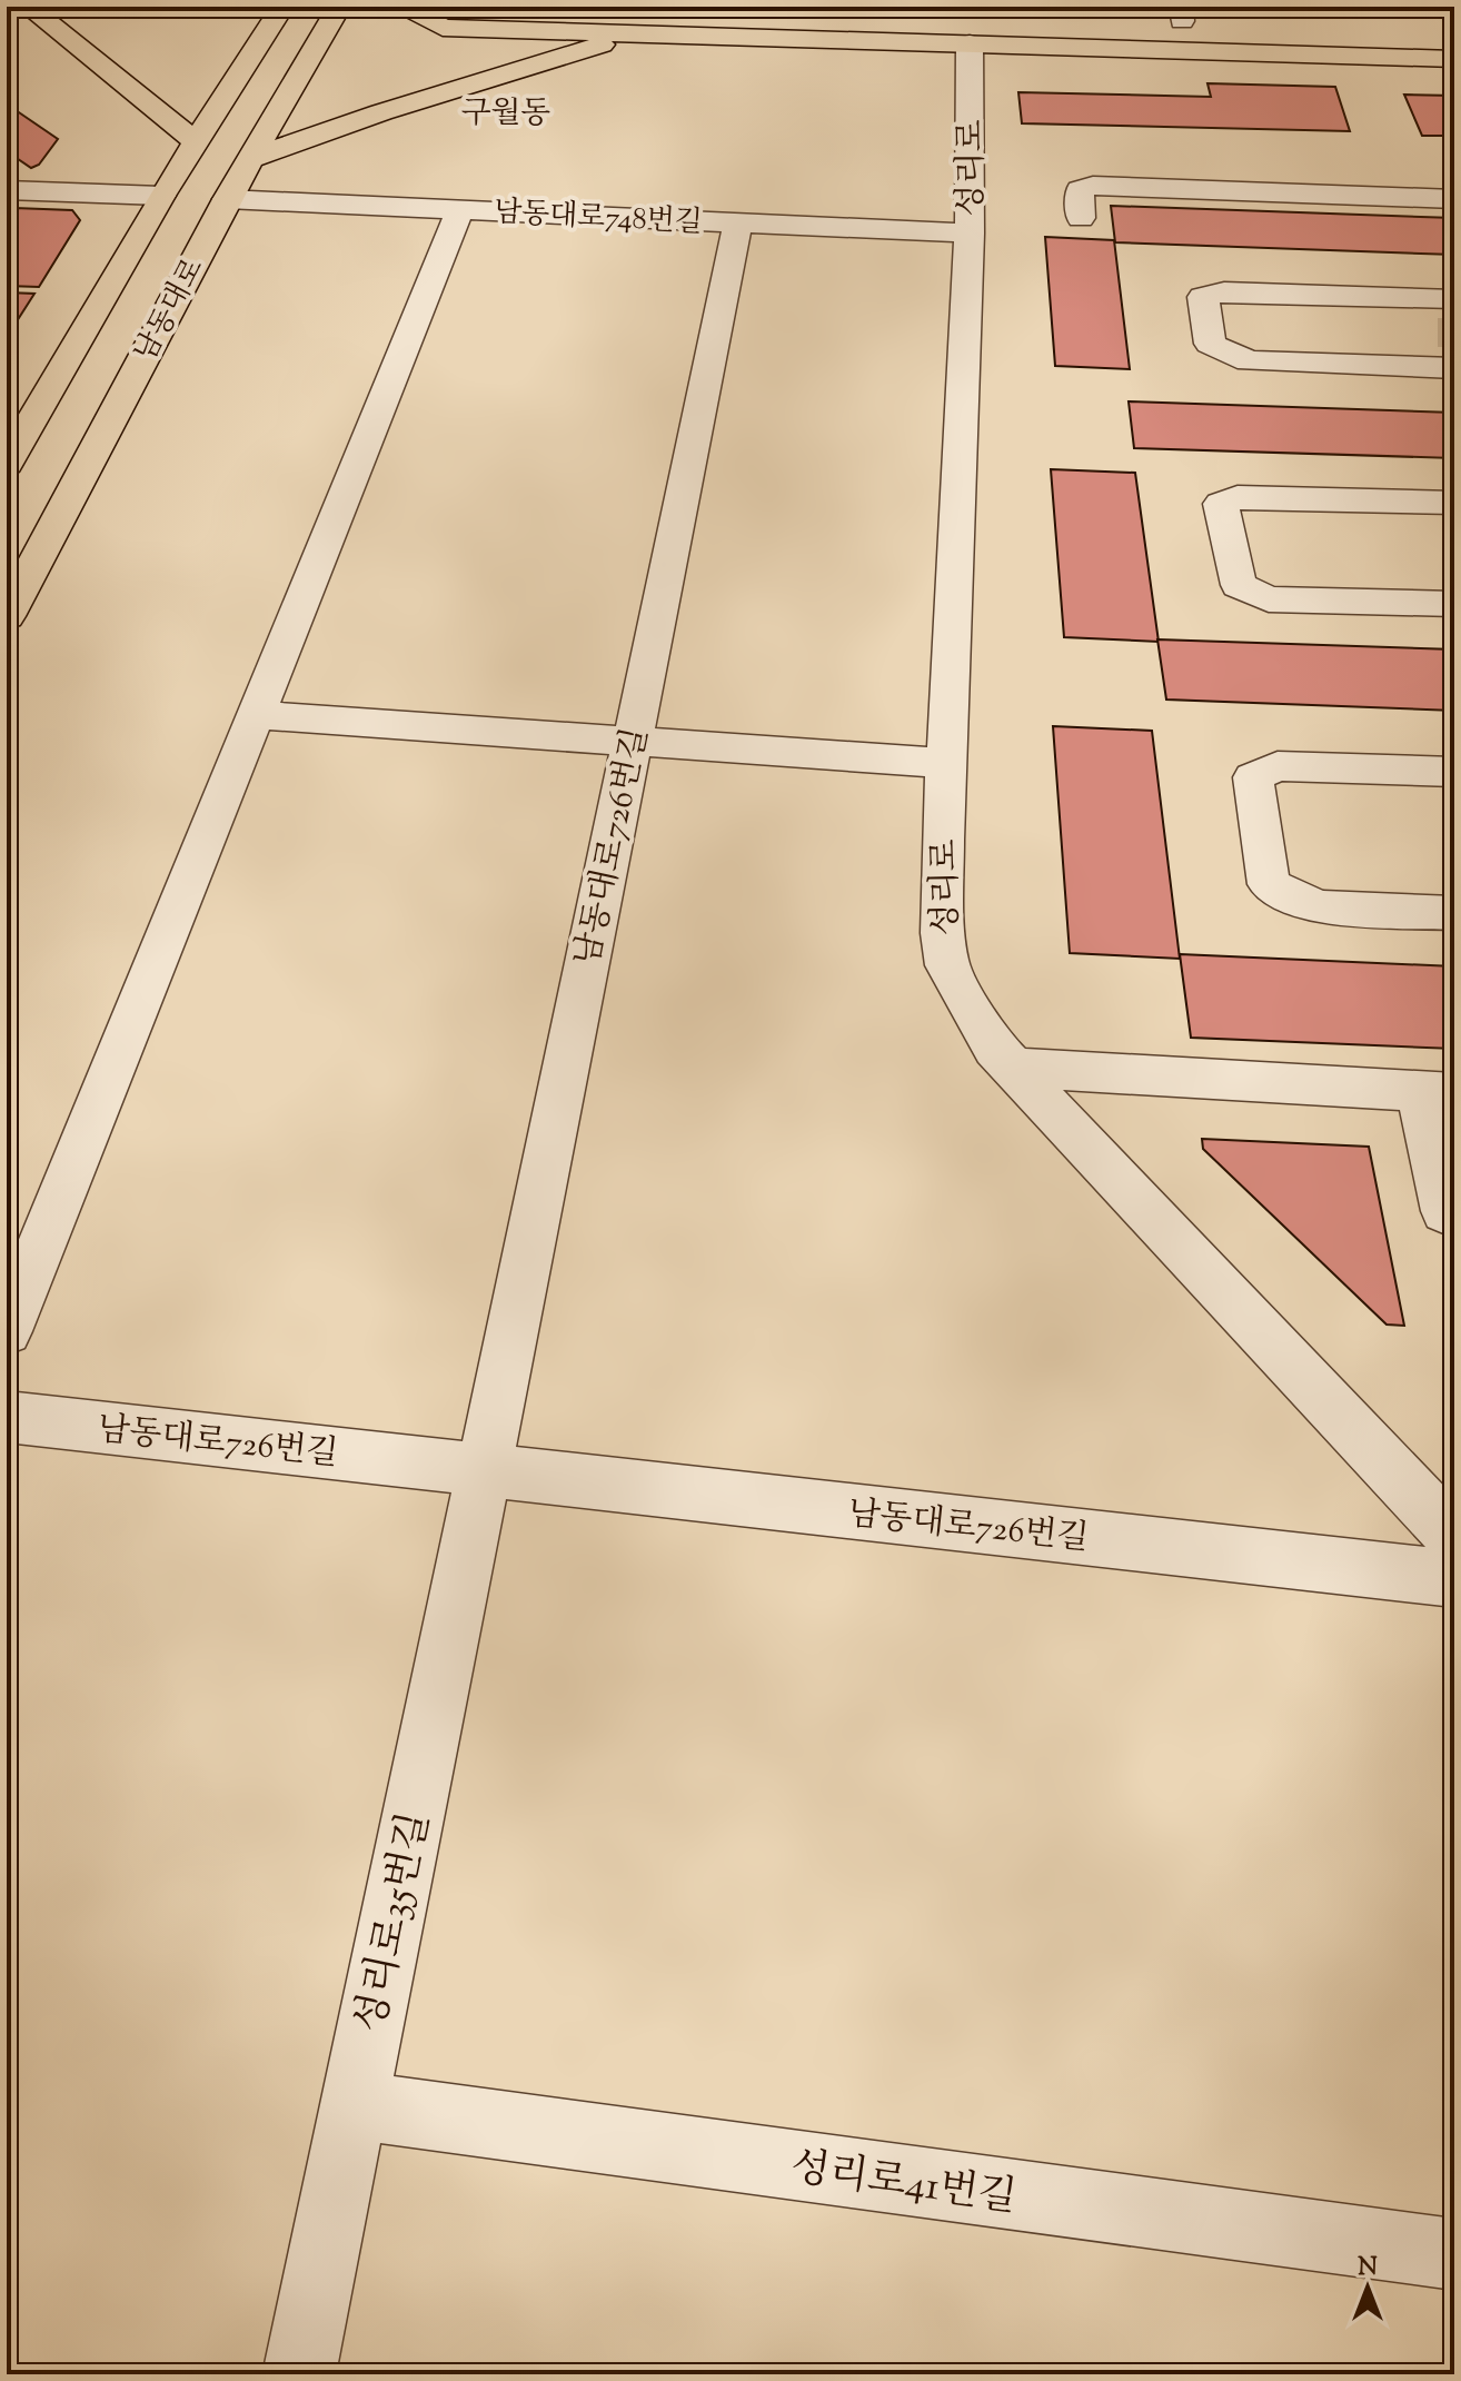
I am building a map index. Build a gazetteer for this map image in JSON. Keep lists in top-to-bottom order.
{
  "streets": {
    "main road": ["남동대로"],
    "street": [
      "성리로",
      "남동대로748번길",
      "남동대로726번길",
      "성리로35번길",
      "성리로41번길"
    ]
  },
  "crossings": [
    ["성리로", "남동대로748번길"],
    ["남동대로748번길", "남동대로"],
    ["남동대로748번길", "남동대로726번길"],
    ["남동대로726번길", "성리로35번길"],
    ["성리로35번길", "성리로41번길"]
  ],
  "districts": ["구월동"],
  "north": "top"
}
